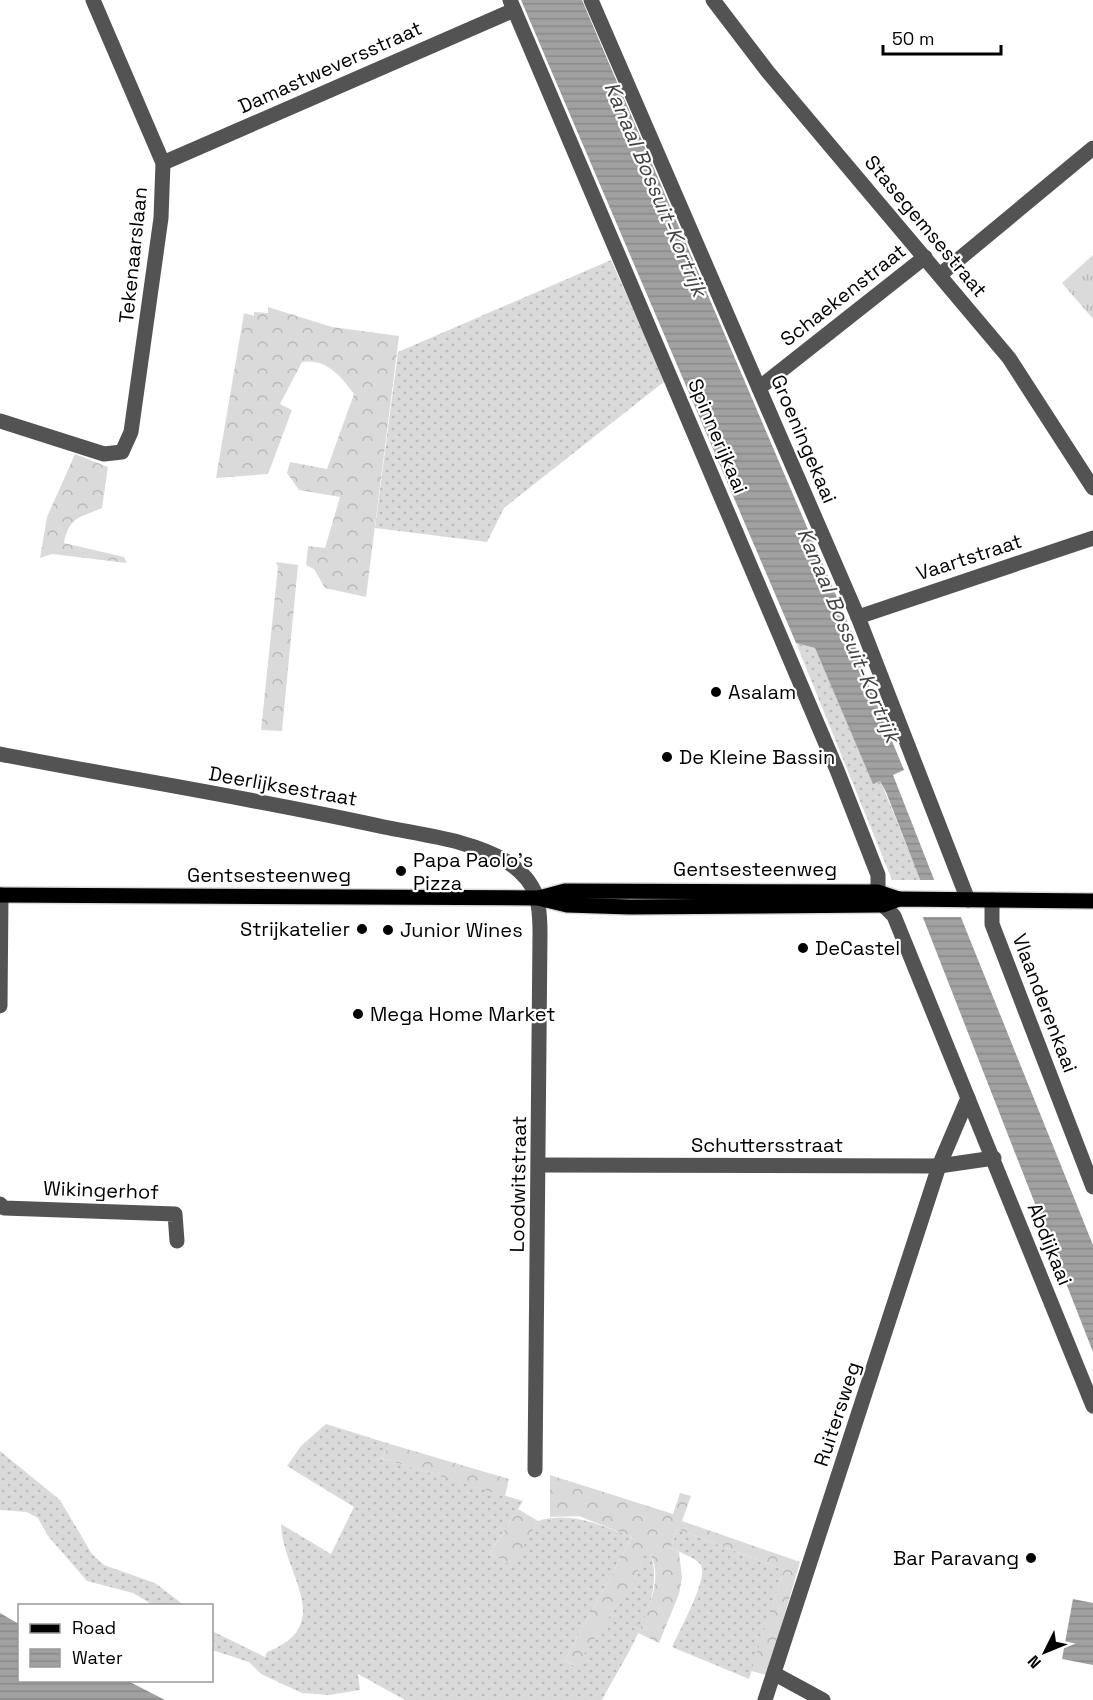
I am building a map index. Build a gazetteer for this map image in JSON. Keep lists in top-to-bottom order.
{
  "streets": {
    "main road": ["Gentsesteenweg"],
    "street": [
      "Damastweversstraat",
      "Stasegemsestraat",
      "Tekenaarslaan",
      "Schaekenstraat",
      "Spinnerijkaai",
      "Groeningekaai",
      "Vaartstraat",
      "Deerlijksestraat",
      "Vlaanderenkaai",
      "Schuttersstraat",
      "Loodwitstraat",
      "Wikingerhof",
      "Abdijkaai",
      "Ruitersweg"
    ]
  },
  "crossings": [
    ["Damastweversstraat", "Tekenaarslaan"],
    ["Damastweversstraat", "Spinnerijkaai"],
    ["Stasegemsestraat", "Schaekenstraat"],
    ["Schaekenstraat", "Groeningekaai"],
    ["Spinnerijkaai", "Gentsesteenweg"],
    ["Spinnerijkaai", "Abdijkaai"],
    ["Groeningekaai", "Vaartstraat"],
    ["Groeningekaai", "Gentsesteenweg"],
    ["Deerlijksestraat", "Gentsesteenweg"],
    ["Deerlijksestraat", "Loodwitstraat"],
    ["Gentsesteenweg", "Vlaanderenkaai"],
    ["Gentsesteenweg", "Loodwitstraat"],
    ["Gentsesteenweg", "Abdijkaai"],
    ["Schuttersstraat", "Loodwitstraat"],
    ["Schuttersstraat", "Abdijkaai"],
    ["Schuttersstraat", "Ruitersweg"]
  ],
  "water": ["Kanaal Bossuit-Kortrijk"],
  "places": [
    "Asalam",
    "De Kleine Bassin",
    "Papa Paolo's Pizza",
    "Strijkatelier",
    "Junior Wines",
    "DeCastel",
    "Mega Home Market",
    "Bar Paravang"
  ],
  "legend": ["Road", "Water"],
  "scale_bar": "50 m",
  "north": "bottom left"
}
